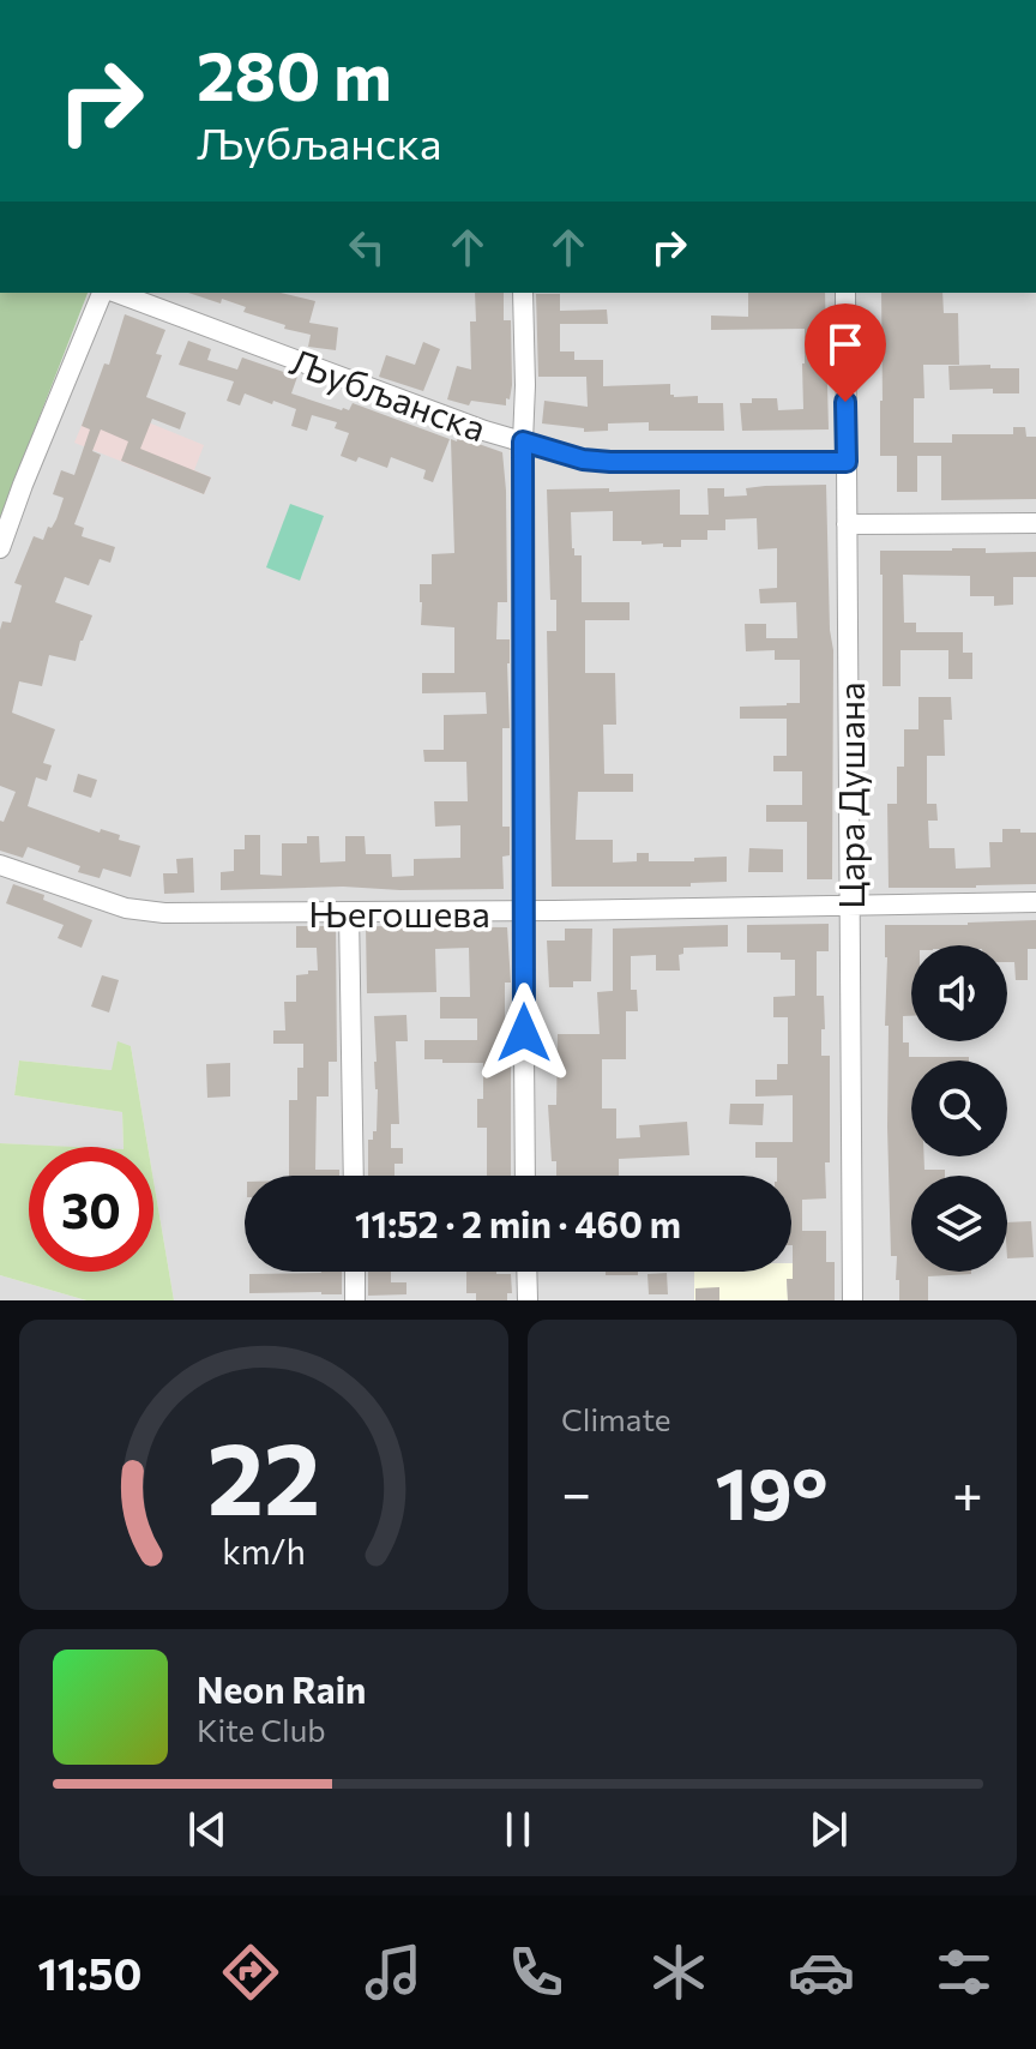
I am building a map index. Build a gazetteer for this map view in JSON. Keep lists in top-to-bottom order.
{
  "streets": {
    "street": ["Љубљанска", "Цара Душана", "Његошева"]
  },
  "crossings": [
    ["Љубљанска", "Цара Душана"],
    ["Цара Душана", "Његошева"]
  ],
  "page": {
    "turn": ["280 m", "Љубљанска"],
    "limit": "30",
    "trip": "11:52 · 2 min · 460 m",
    "tile": "Climate",
    "heat": ["−", "19°", "+"],
    "song": ["Neon Rain", "Kite Club"],
    "tabs": "11:50",
    "gauge": ["22", "km/h"]
  }
}
